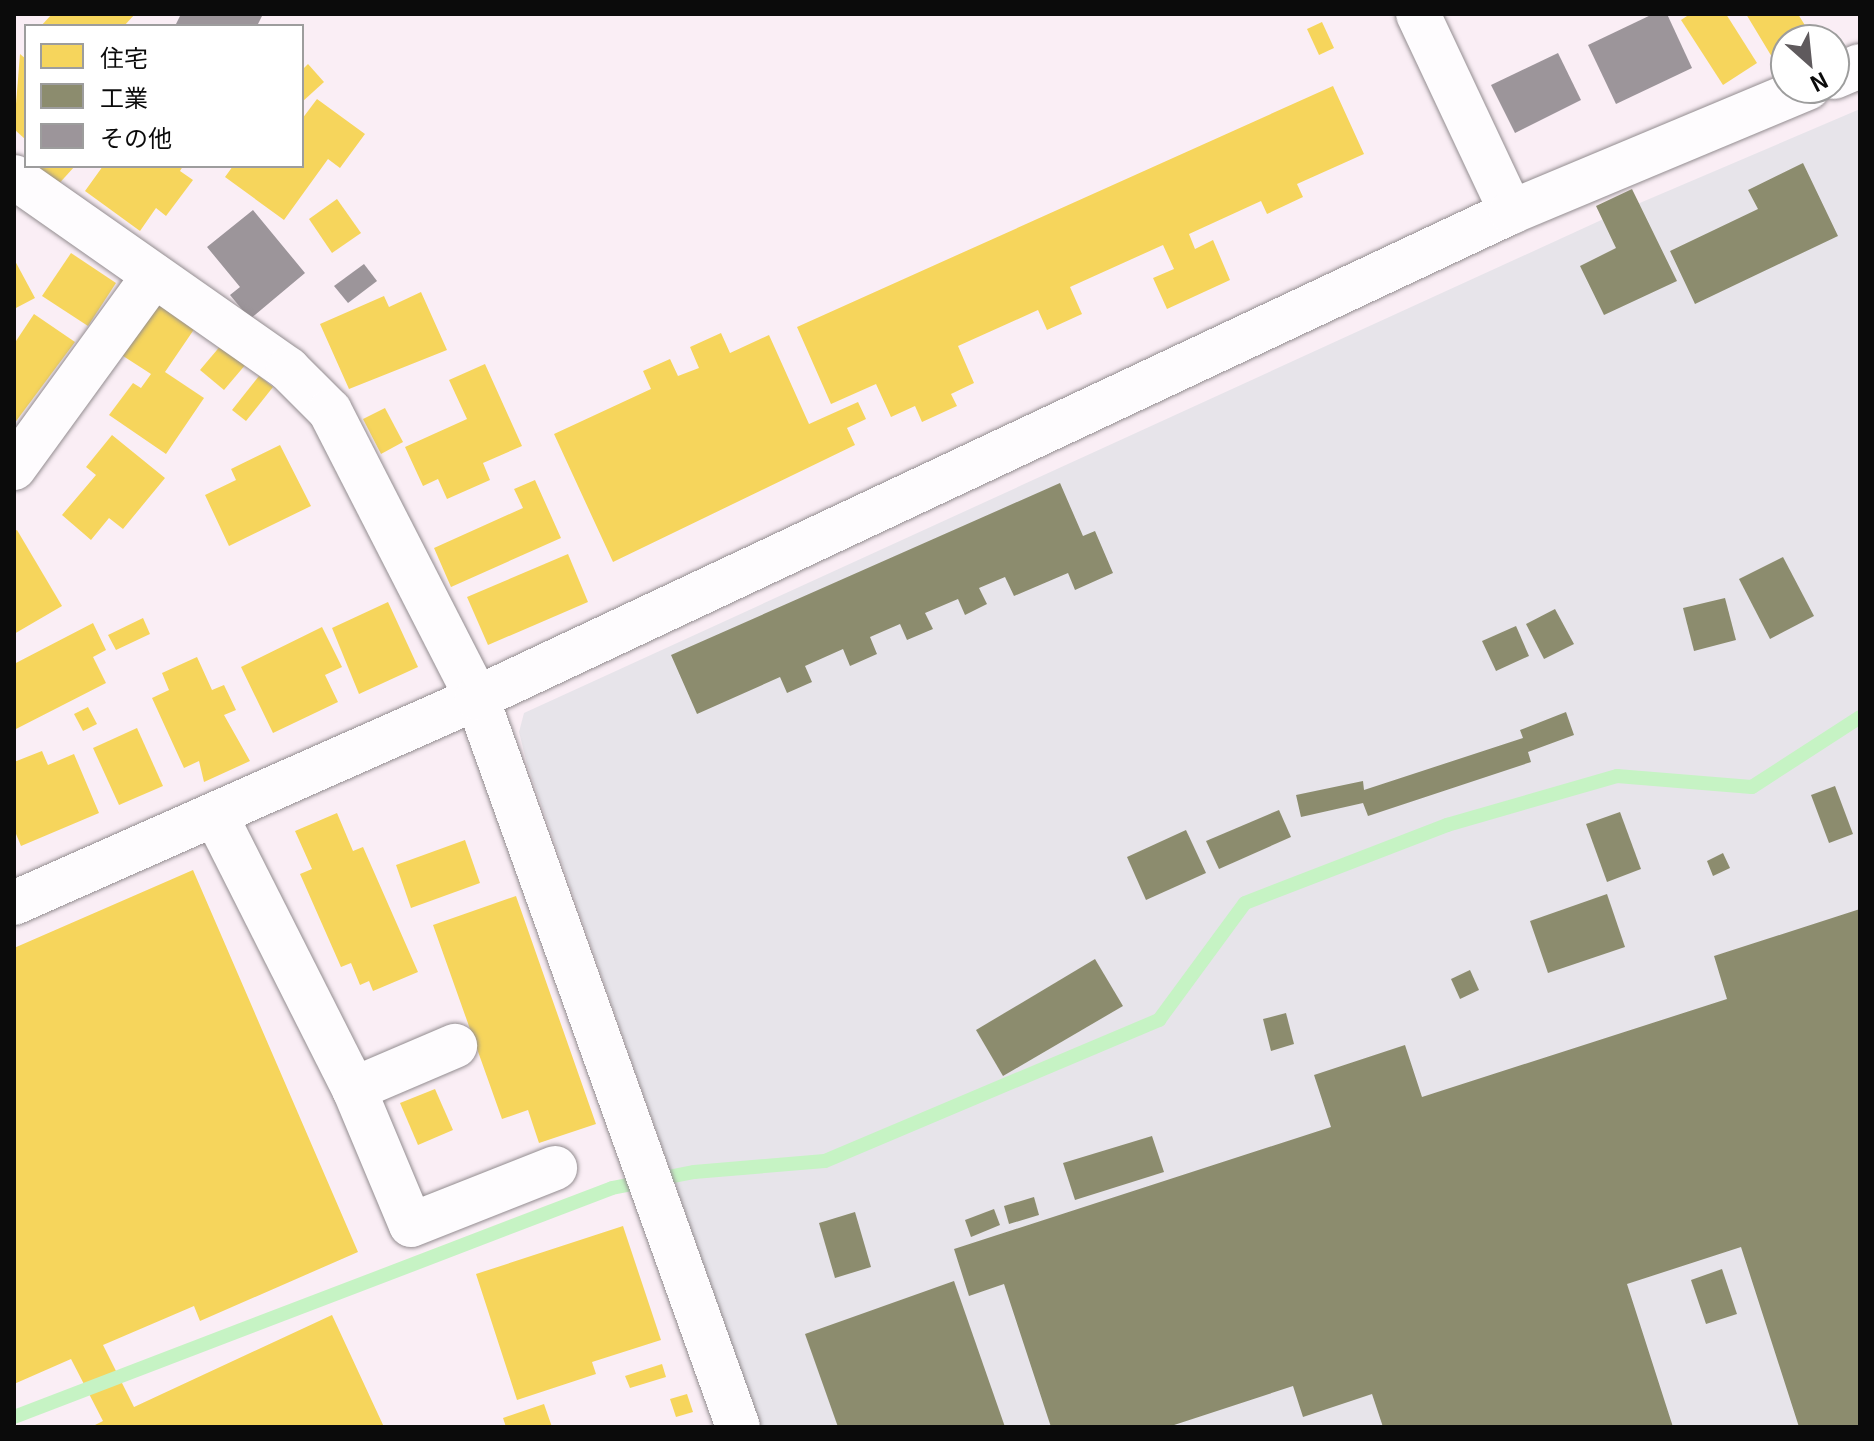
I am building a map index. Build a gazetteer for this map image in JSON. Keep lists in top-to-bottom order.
{
  "legend": ["住宅", "工業", "その他"],
  "north": "bottom right"
}
